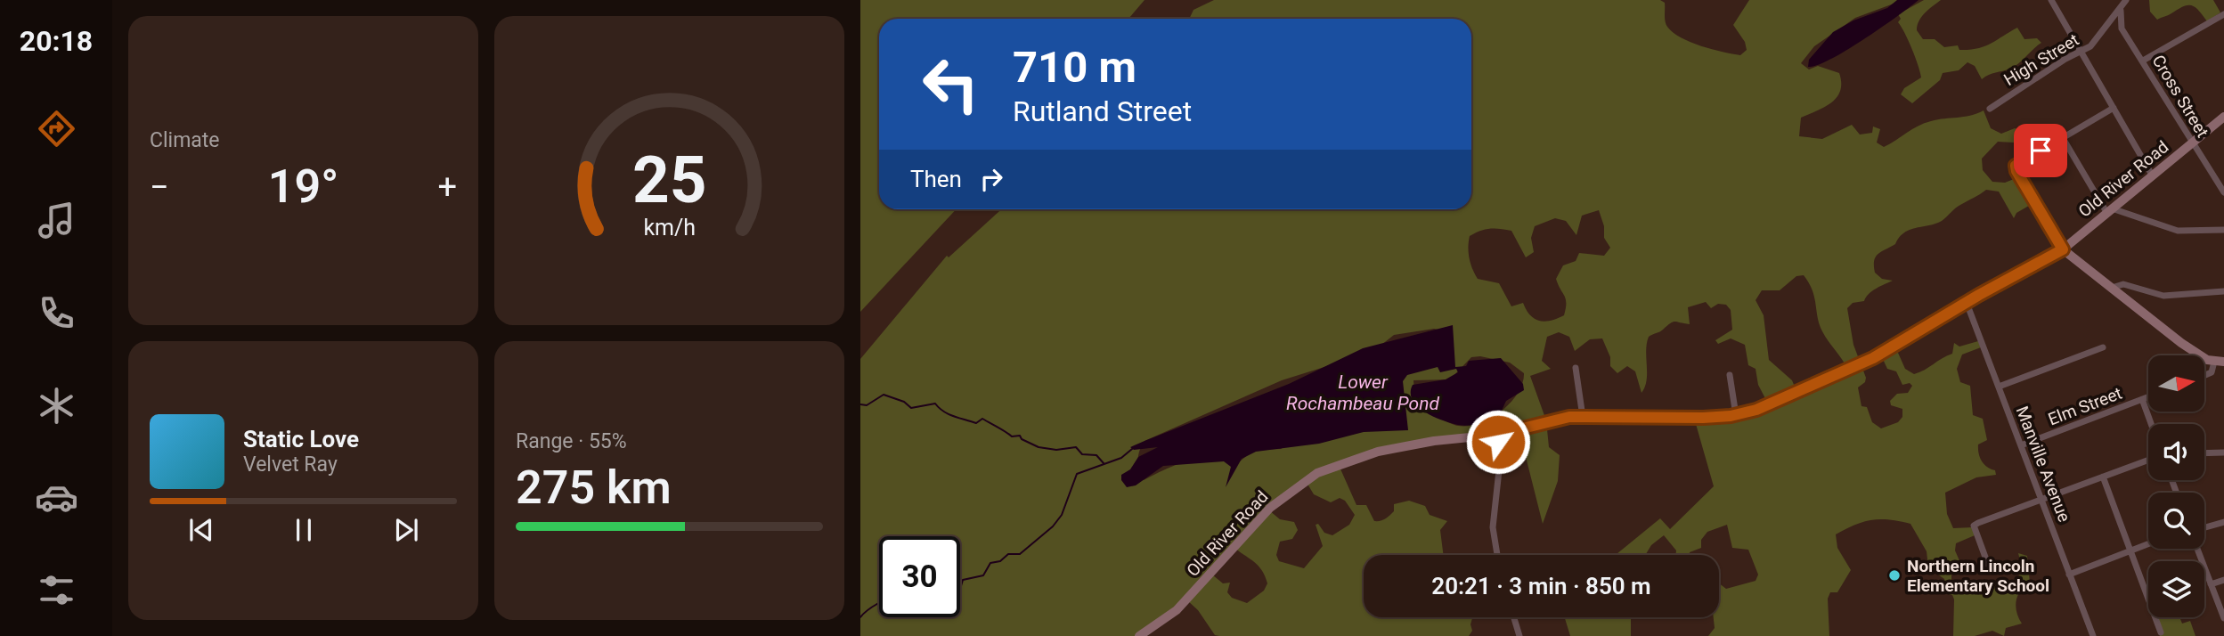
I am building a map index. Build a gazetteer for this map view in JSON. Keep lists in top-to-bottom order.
{
  "streets": {
    "main road": ["Old River Road"],
    "street": [
      "High Street",
      "Cross Street",
      "Elm Street",
      "Manville Avenue"
    ]
  },
  "crossings": [
    ["High Street", "Cross Street"],
    ["Cross Street", "Old River Road"],
    ["Old River Road", "Manville Avenue"],
    ["Elm Street", "Manville Avenue"]
  ],
  "water": ["Lower Rochambeau Pond"],
  "places": ["Northern Lincoln Elementary School"],
  "north": "right",
  "page": {
    "tabs": "20:18",
    "tile": [
      "Climate",
      ["Range · 55%", "275 km"]
    ],
    "turn": ["710 m", "Rutland Street"],
    "then": "Then",
    "heat": ["−", "19°", "+"],
    "song": ["Static Love", "Velvet Ray"],
    "limit": "30",
    "trip": "20:21 · 3 min · 850 m",
    "gauge": ["25", "km/h"]
  }
}
